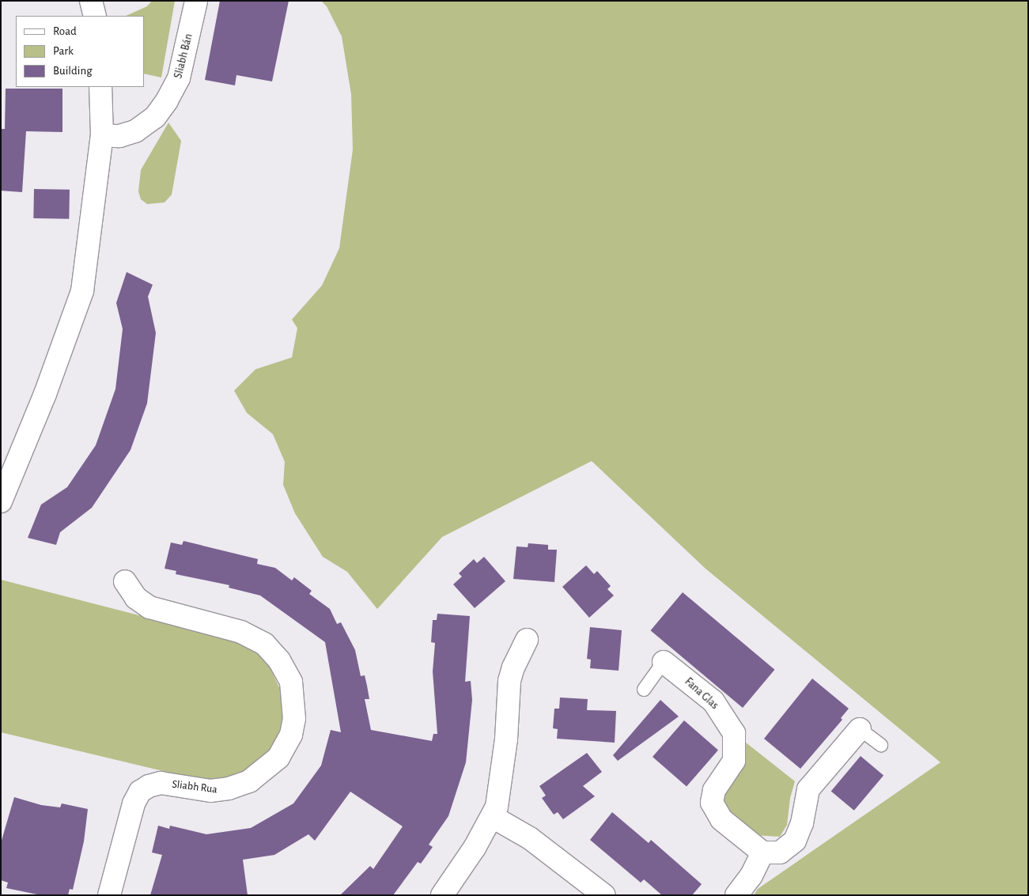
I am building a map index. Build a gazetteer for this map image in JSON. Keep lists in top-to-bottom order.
{
  "streets": {
    "street": ["Sliabh Bán", "Fana Glas", "Sliabh Rua"]
  },
  "legend": ["Road", "Park", "Building"]
}
